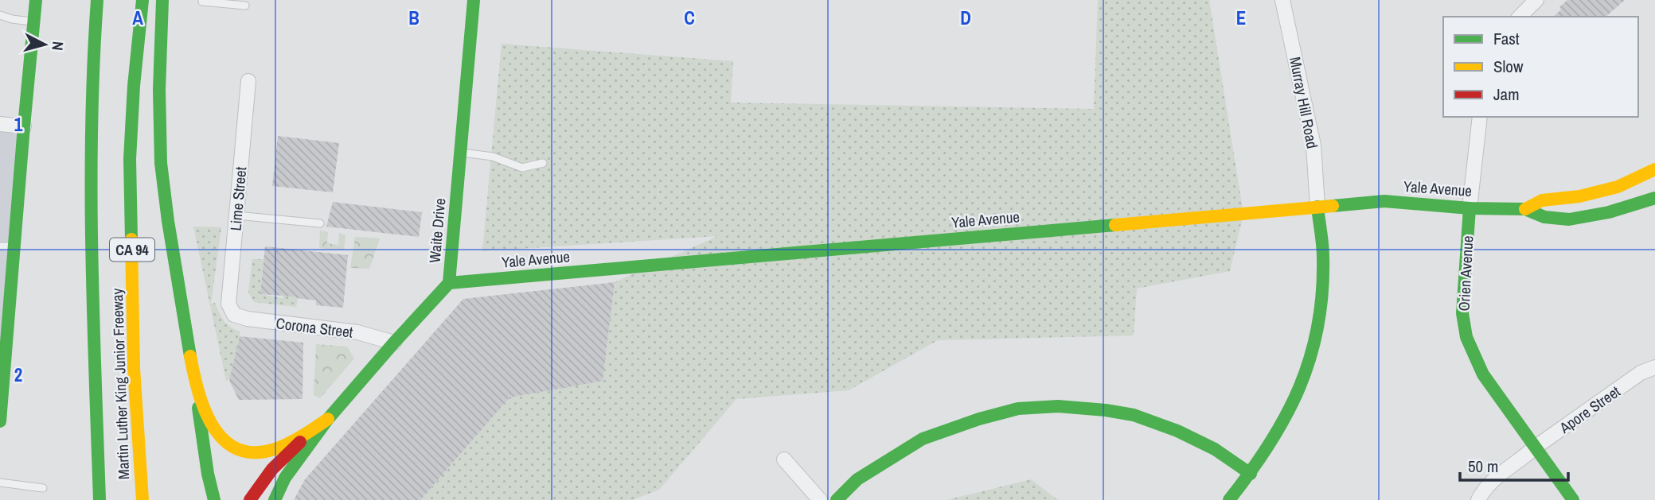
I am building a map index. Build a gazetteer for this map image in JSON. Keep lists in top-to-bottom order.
{
  "streets": {
    "main road": [
      "Yale Avenue",
      "Waite Drive",
      "CA 94",
      "Orien Avenue",
      "Martin Luther King Junior Freeway"
    ],
    "street": [
      "Murray Hill Road",
      "Lime Street",
      "Corona Street",
      "Apore Street"
    ]
  },
  "crossings": [
    ["Murray Hill Road", "Yale Avenue"],
    ["Yale Avenue", "Waite Drive"],
    ["Yale Avenue", "Orien Avenue"],
    ["Lime Street", "Corona Street"],
    ["Waite Drive", "Corona Street"],
    ["Orien Avenue", "Apore Street"]
  ],
  "legend": ["Fast", "Slow", "Jam"],
  "scale_bar": "50 m",
  "north": "right",
  "grid": {
    "columns": [
      "A",
      "B",
      "C",
      "D",
      "E"
    ],
    "rows": ["1", "2"]
  }
}
